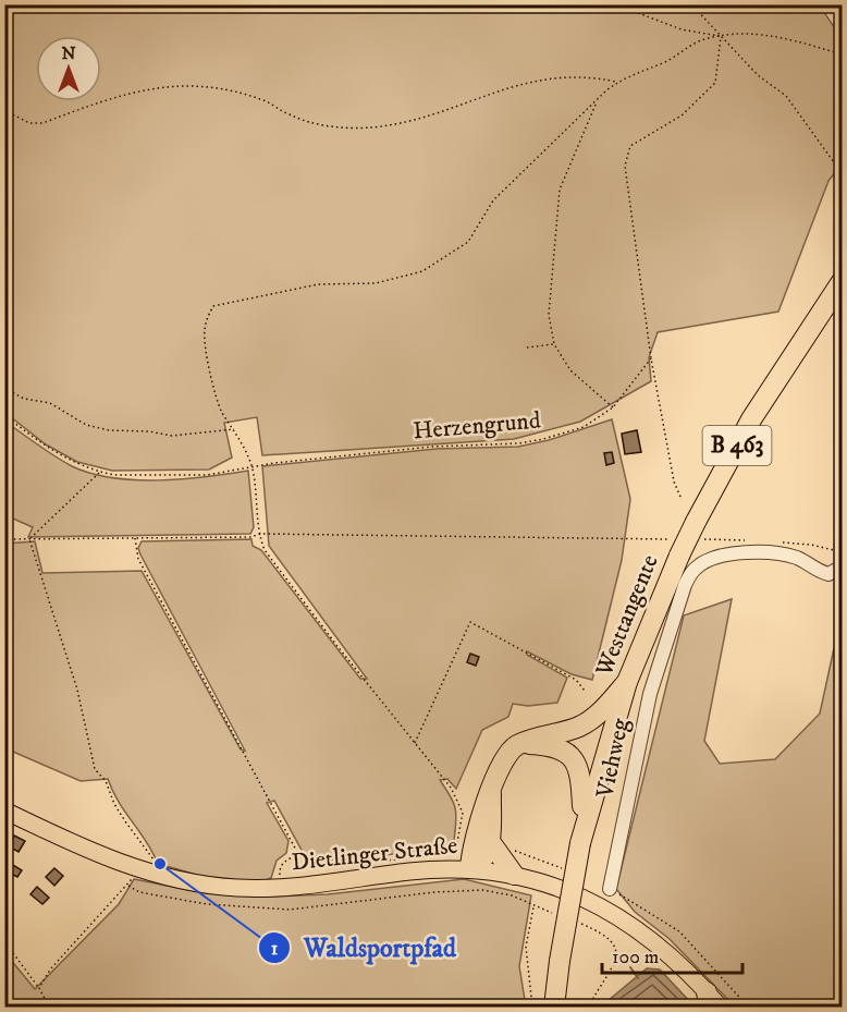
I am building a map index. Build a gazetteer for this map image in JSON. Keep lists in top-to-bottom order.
{
  "streets": {
    "highway": ["B 463", "Westtangente"],
    "main road": ["Dietlinger Straße"],
    "street": ["Viehweg"],
    "path": ["Herzengrund"]
  },
  "crossings": [
    ["B 463", "Westtangente"]
  ],
  "places": ["Waldsportpfad"],
  "scale_bar": "100 m",
  "north": "top"
}
